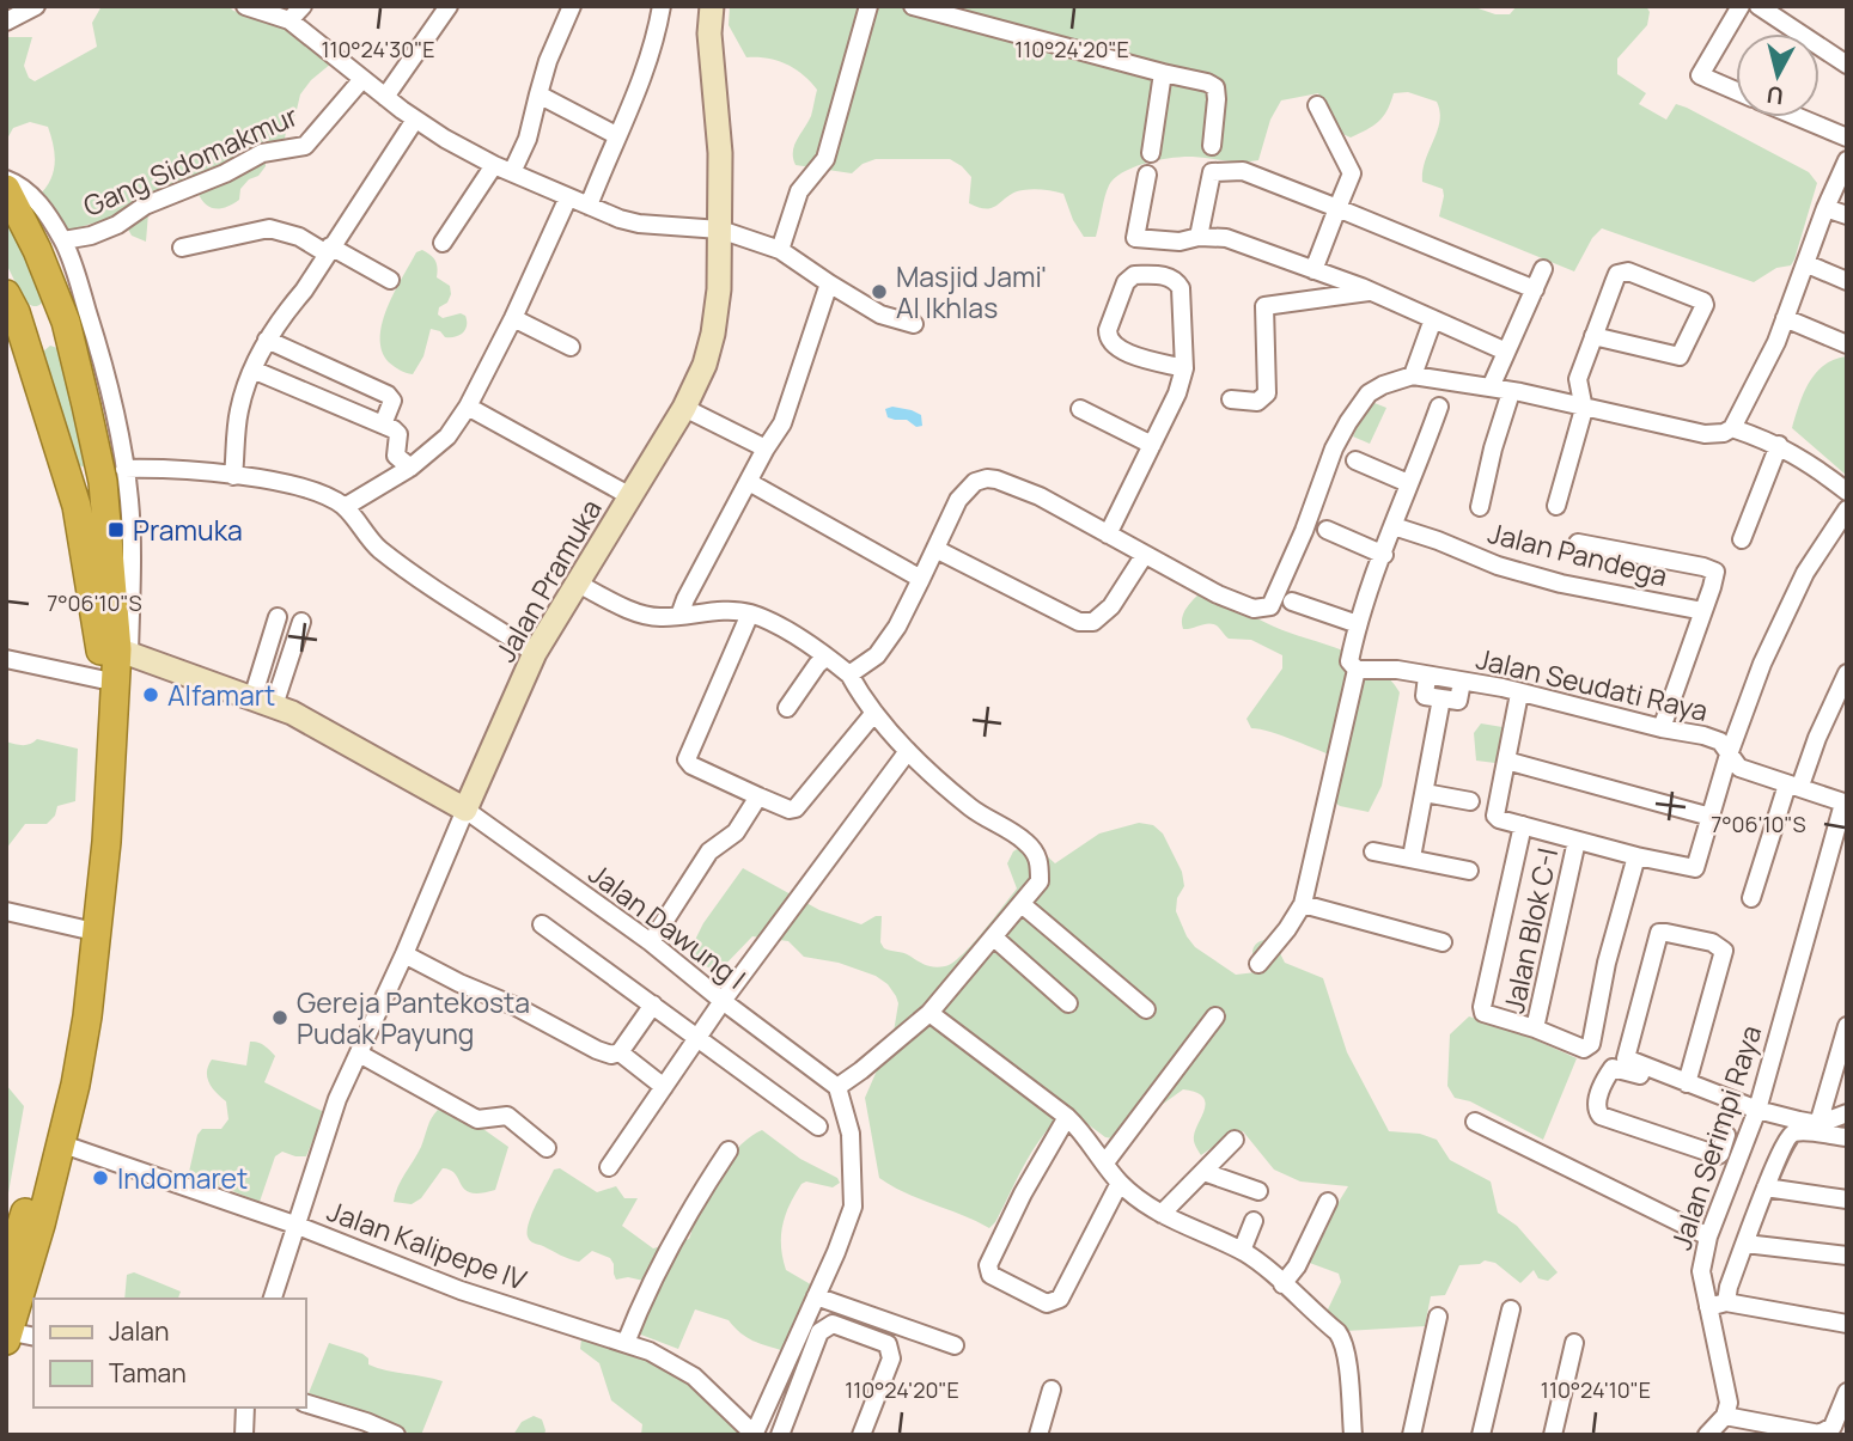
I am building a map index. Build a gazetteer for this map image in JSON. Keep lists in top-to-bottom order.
{
  "streets": {
    "main road": ["Jalan Pramuka"],
    "street": [
      "Gang Sidomakmur",
      "Jalan Pandega",
      "Jalan Seudati Raya",
      "Jalan Dawung I",
      "Jalan Blok C-I",
      "Jalan Serimpi Raya",
      "Jalan Kalipepe IV"
    ]
  },
  "crossings": [
    ["Jalan Pandega", "Jalan Seudati Raya"],
    ["Jalan Pramuka", "Jalan Dawung I"],
    ["Jalan Seudati Raya", "Jalan Serimpi Raya"]
  ],
  "places": {
    "other": [
      "Masjid Jami' Al Ikhlas",
      "Alfamart",
      "Gereja Pantekosta Pudak Payung",
      "Indomaret"
    ],
    "transit": ["Pramuka"]
  },
  "legend": ["Jalan", "Taman"],
  "north": "bottom",
  "coordinates": [
    "110°24'30\"E",
    "110°24'20\"E",
    "7°06'10\"S",
    "110°24'10\"E"
  ]
}
